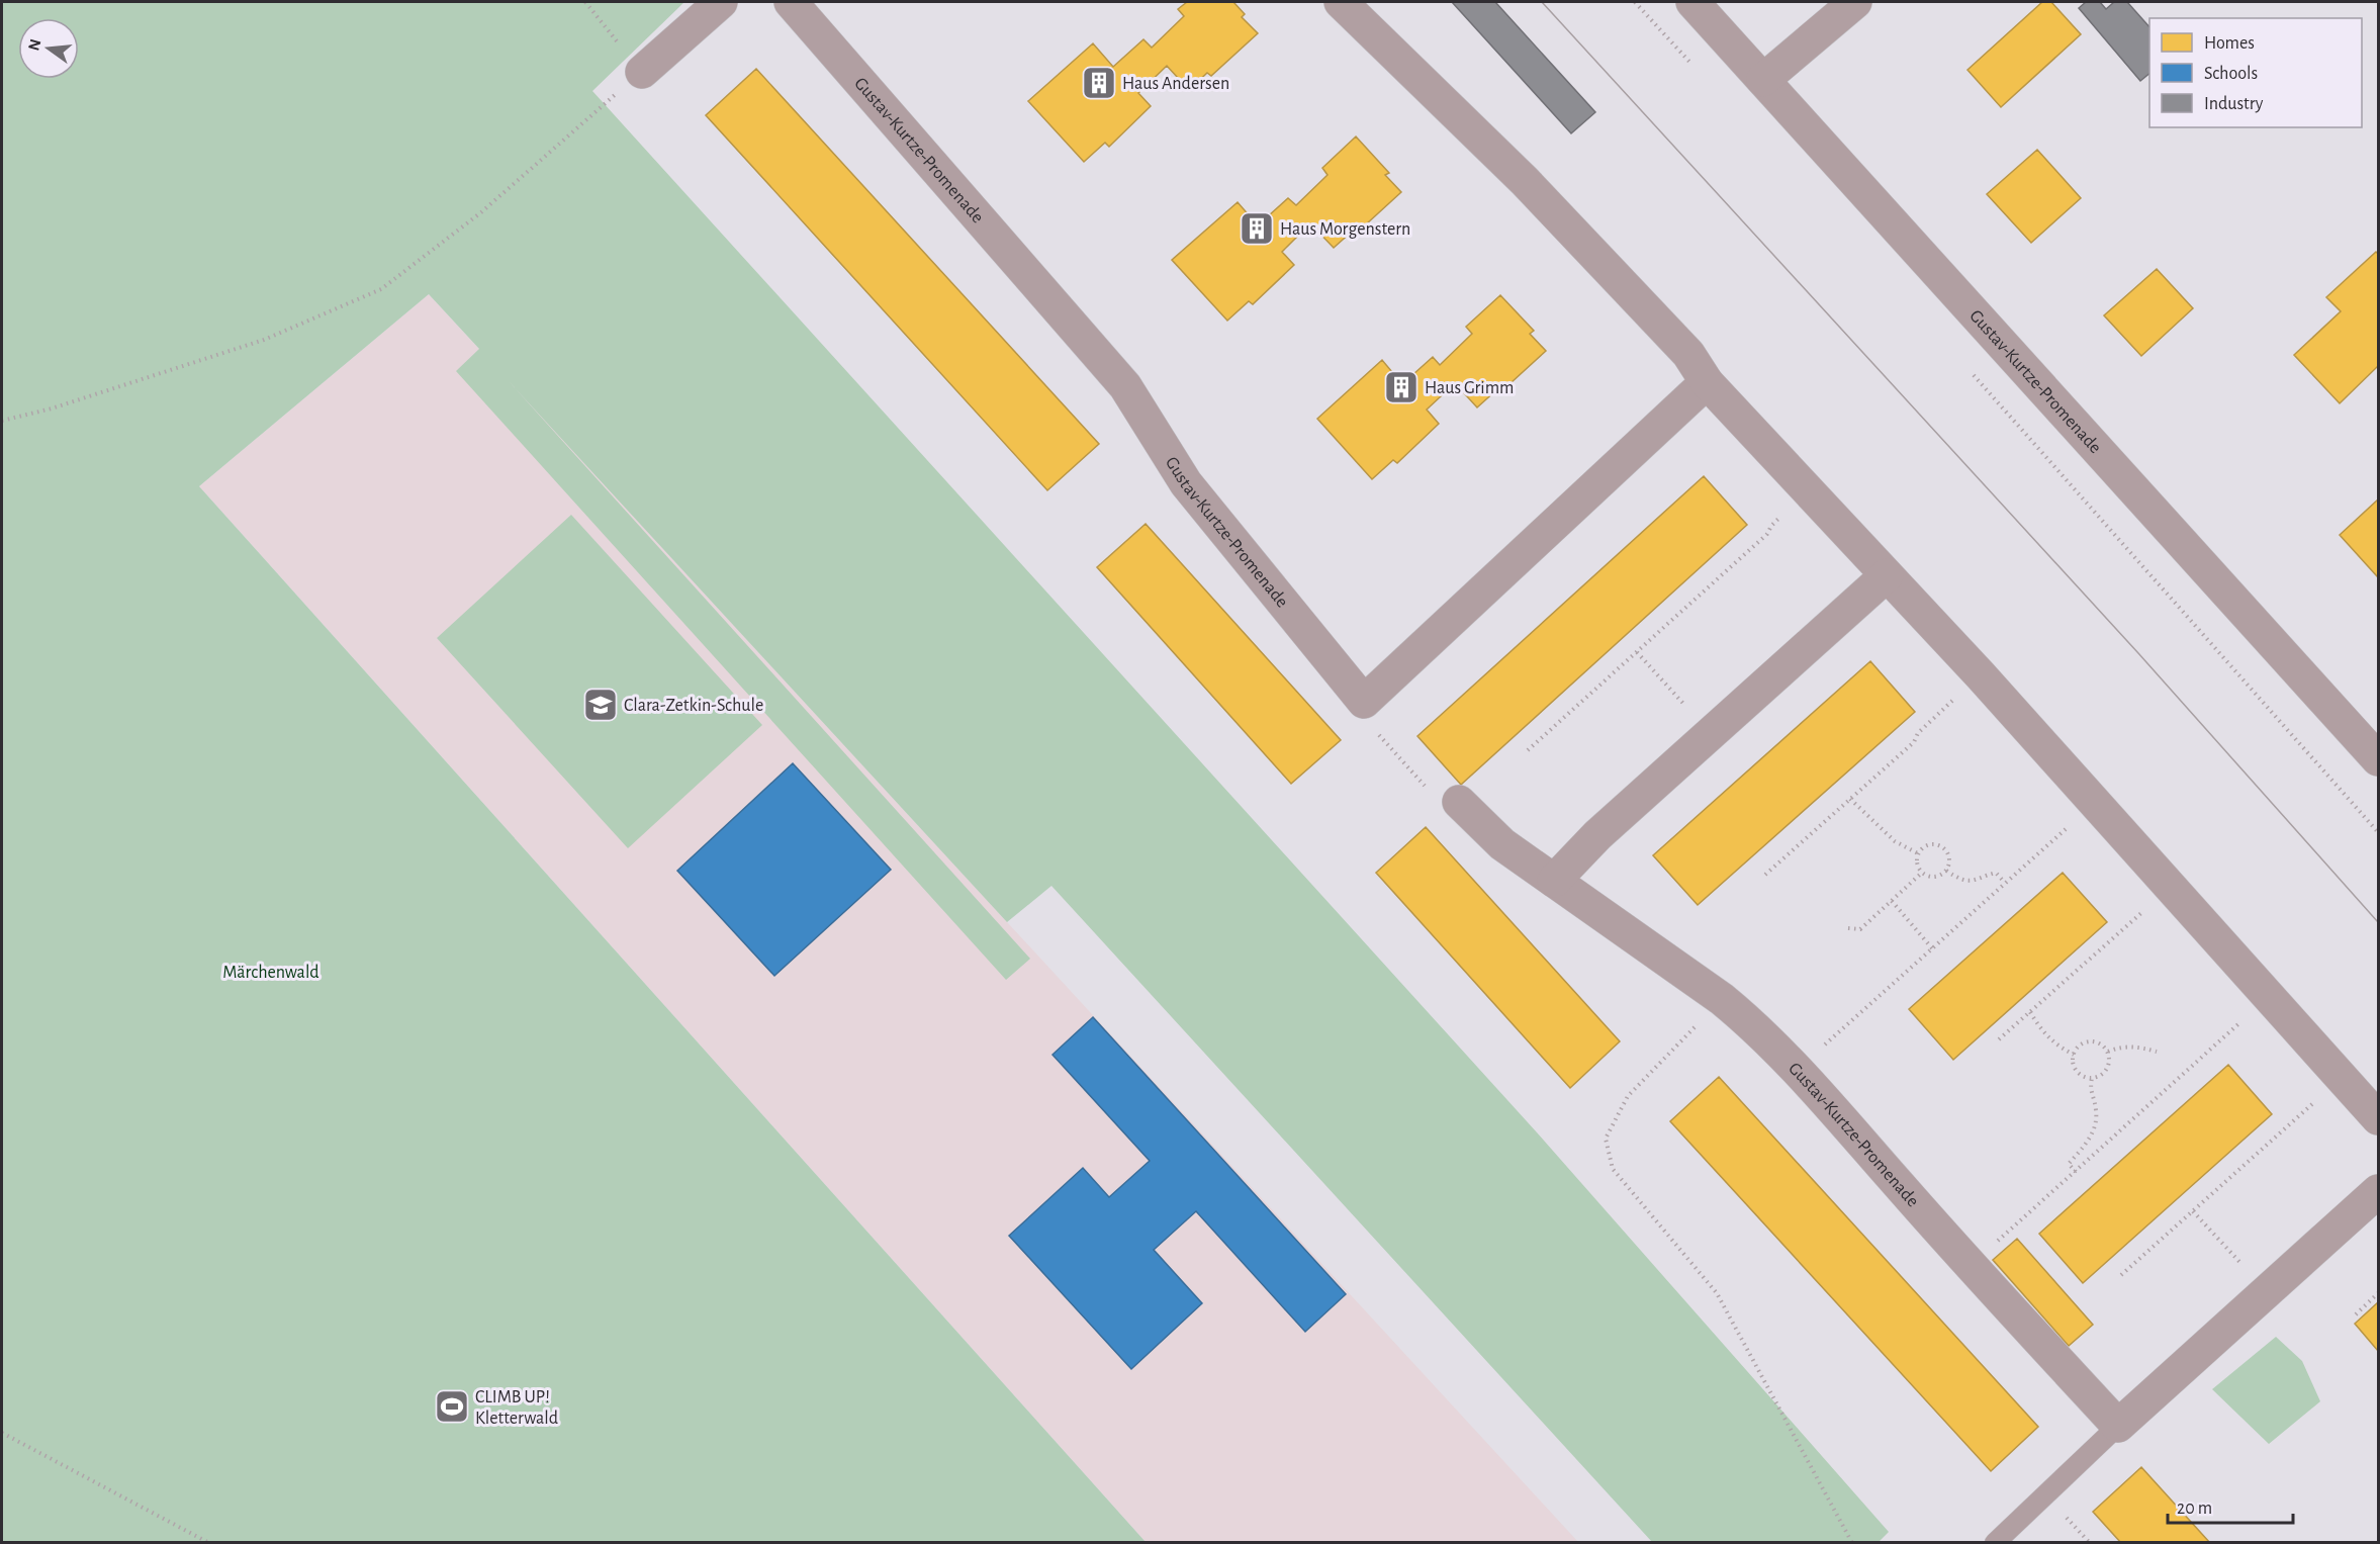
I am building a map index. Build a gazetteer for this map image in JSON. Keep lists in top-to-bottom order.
{
  "streets": {
    "street": ["Gustav-Kurtze-Promenade"]
  },
  "parks": ["Märchenwald"],
  "places": {
    "building": ["Haus Andersen", "Haus Morgenstern", "Haus Grimm"],
    "school or university": ["Clara-Zetkin-Schule"],
    "sports": ["CLIMB UP! Kletterwald"]
  },
  "legend": ["Homes", "Schools", "Industry"],
  "scale_bar": "20 m",
  "north": "left"
}
